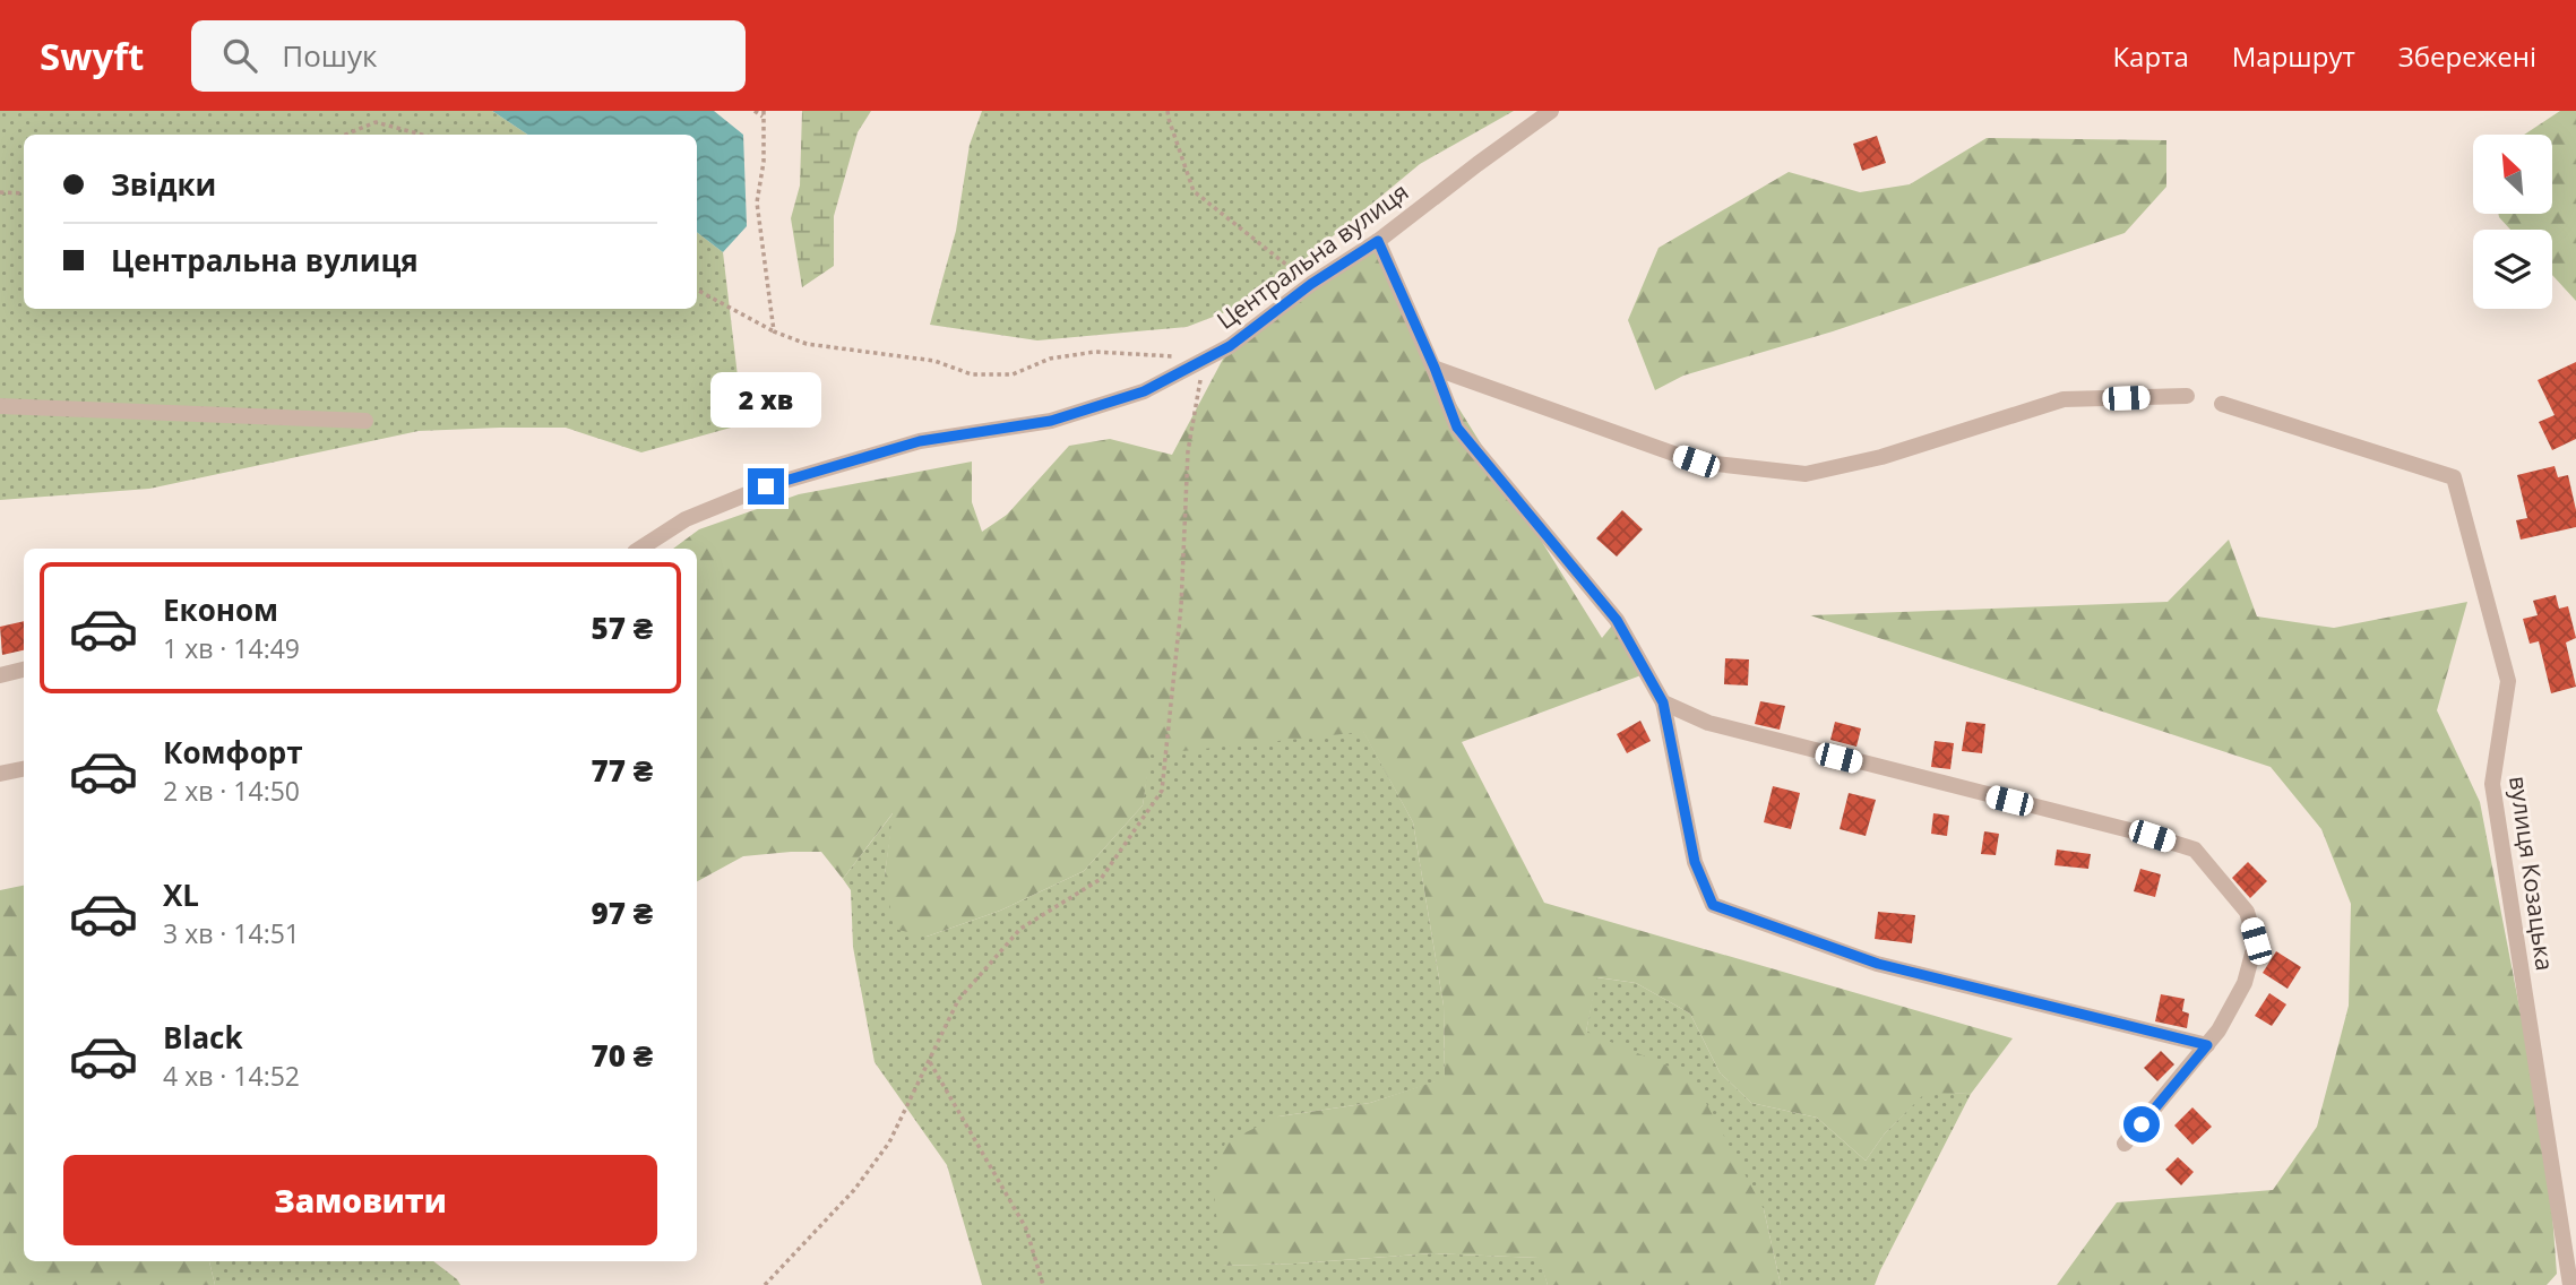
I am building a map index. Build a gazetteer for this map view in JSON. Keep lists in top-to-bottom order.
{
  "streets": {
    "street": ["Центральна вулиця", "вулиця Козацька"]
  },
  "north": "top left",
  "page": {
    "header": "Swyft",
    "search": "Пошук",
    "nav": ["Карта", "Маршрут", "Збережені"],
    "banner": ["Звідки", "Центральна вулиця"],
    "bubble": "2 хв",
    "list": [
      {
        "name": "Економ",
        "note": "1 хв · 14:49",
        "value": "57 ₴"
      },
      {
        "name": "Комфорт",
        "note": "2 хв · 14:50",
        "value": "77 ₴"
      },
      {
        "name": "XL",
        "note": "3 хв · 14:51",
        "value": "97 ₴"
      },
      {
        "name": "Black",
        "note": "4 хв · 14:52",
        "value": "70 ₴"
      }
    ],
    "buttons": "Замовити"
  }
}
